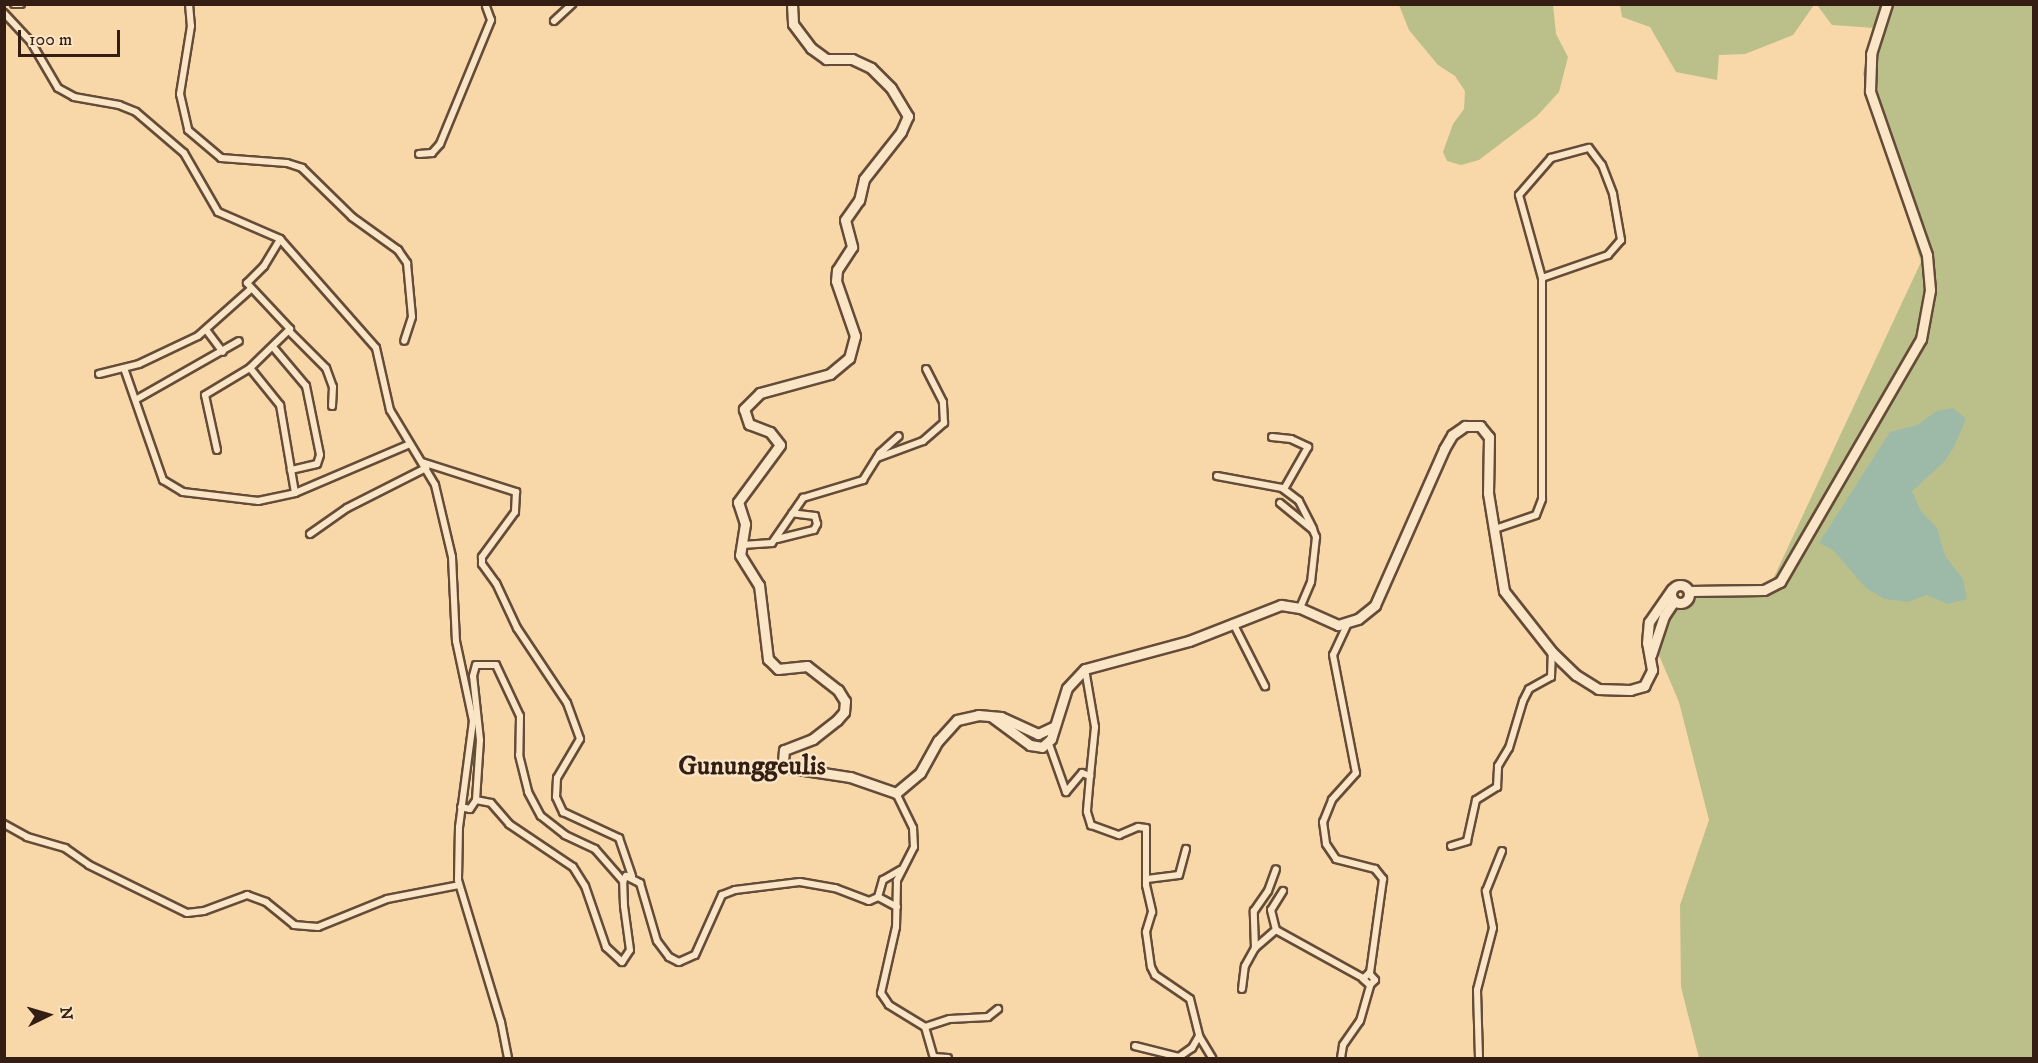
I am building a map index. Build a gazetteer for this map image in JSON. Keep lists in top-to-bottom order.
{
  "districts": ["Gununggeulis"],
  "scale_bar": "100 m",
  "north": "right"
}
